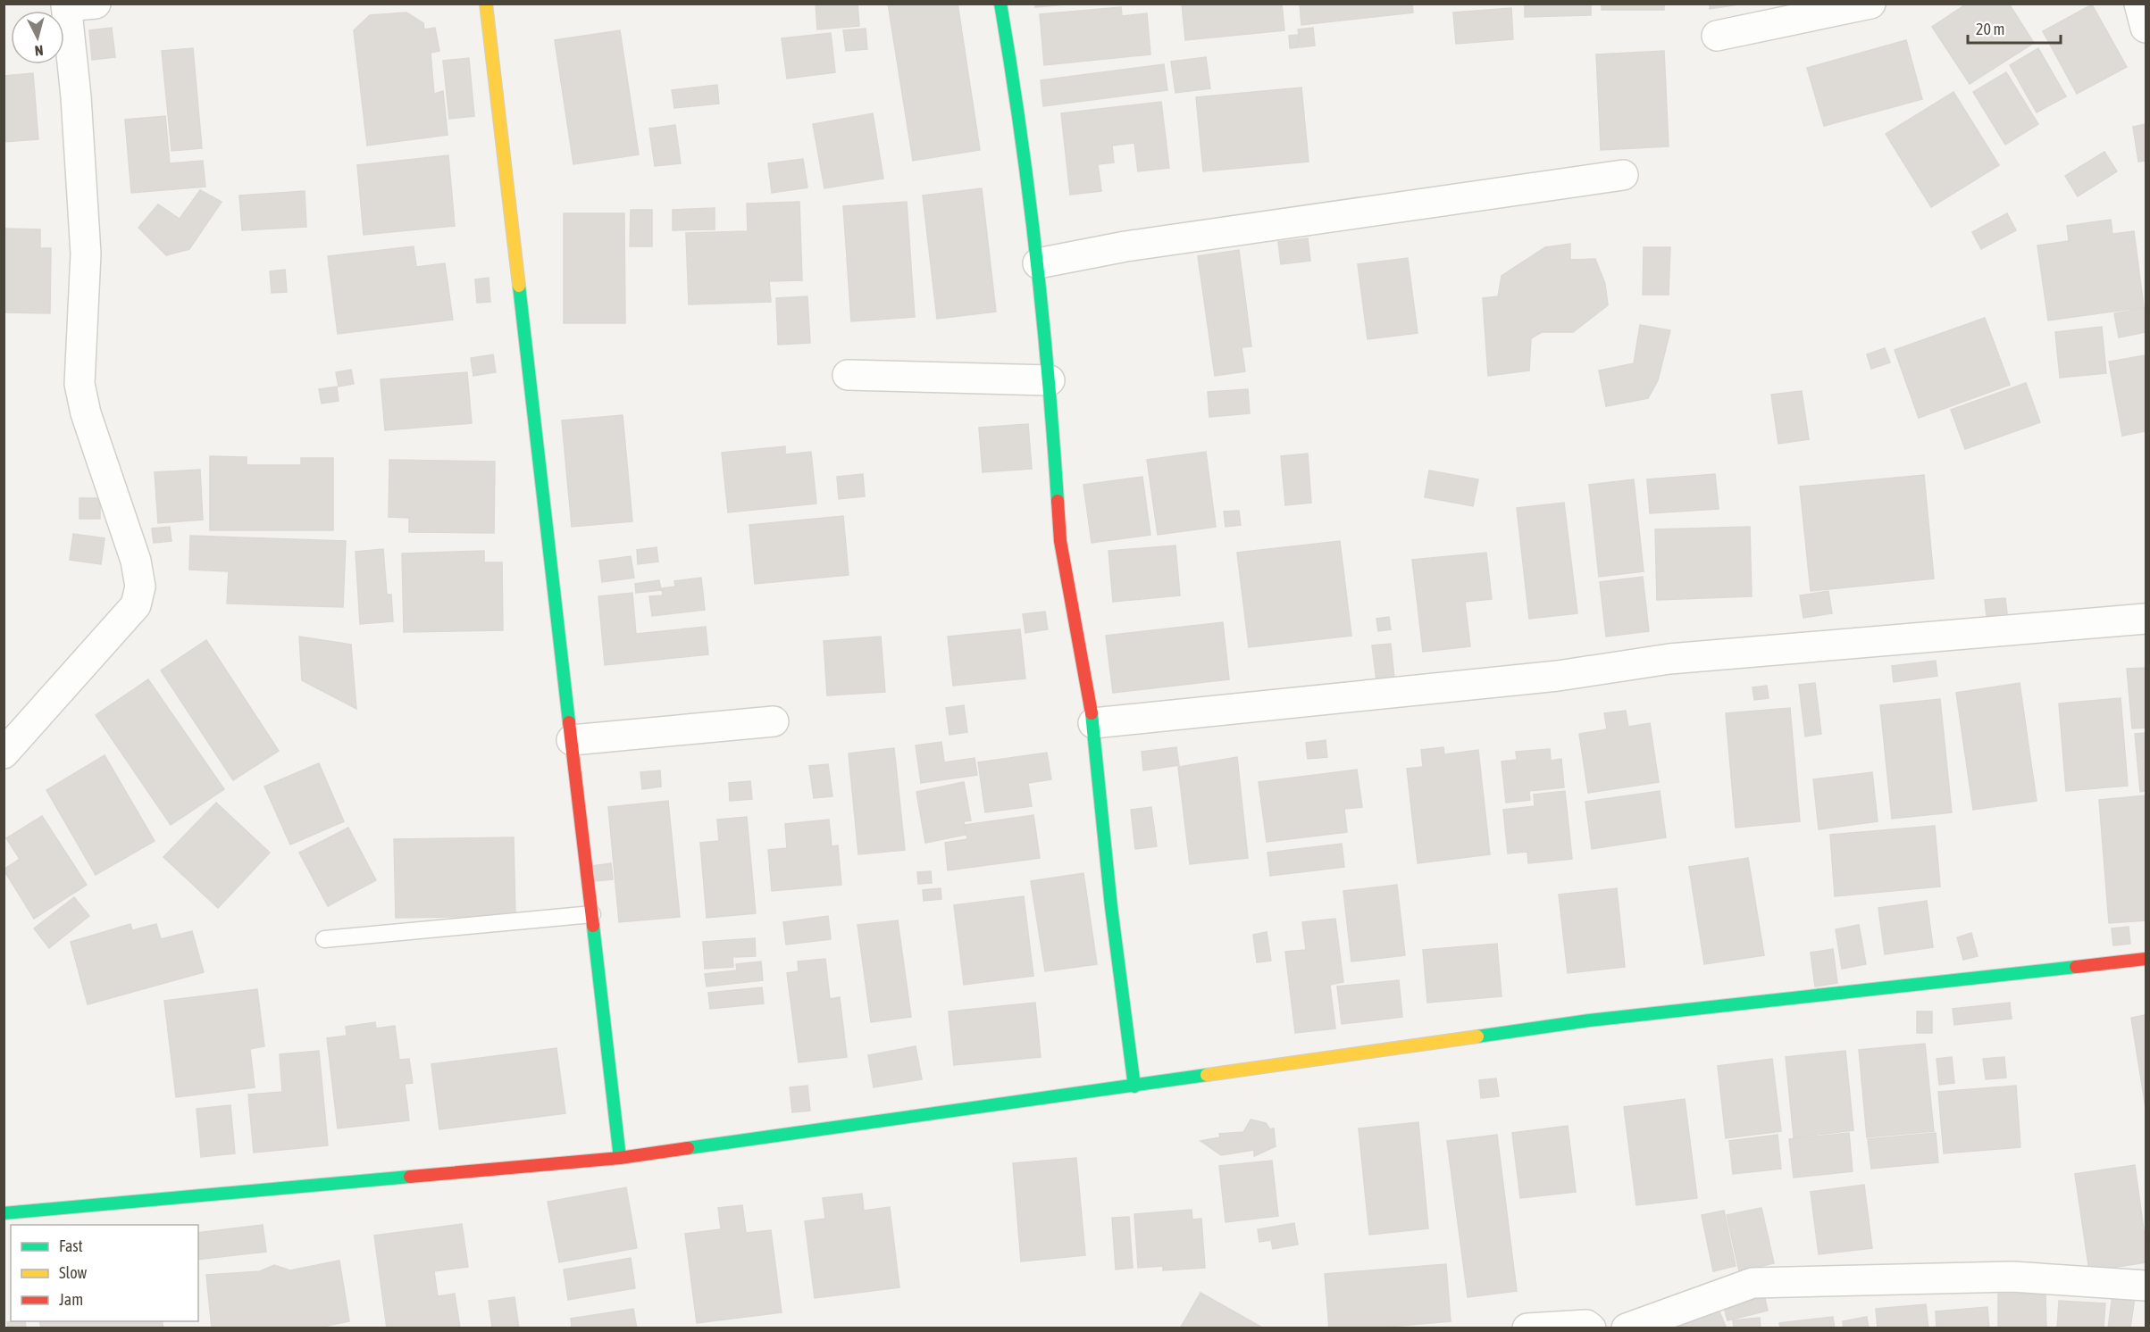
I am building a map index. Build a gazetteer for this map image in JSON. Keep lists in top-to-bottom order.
{
  "legend": ["Fast", "Slow", "Jam"],
  "scale_bar": "20 m",
  "north": "bottom"
}
